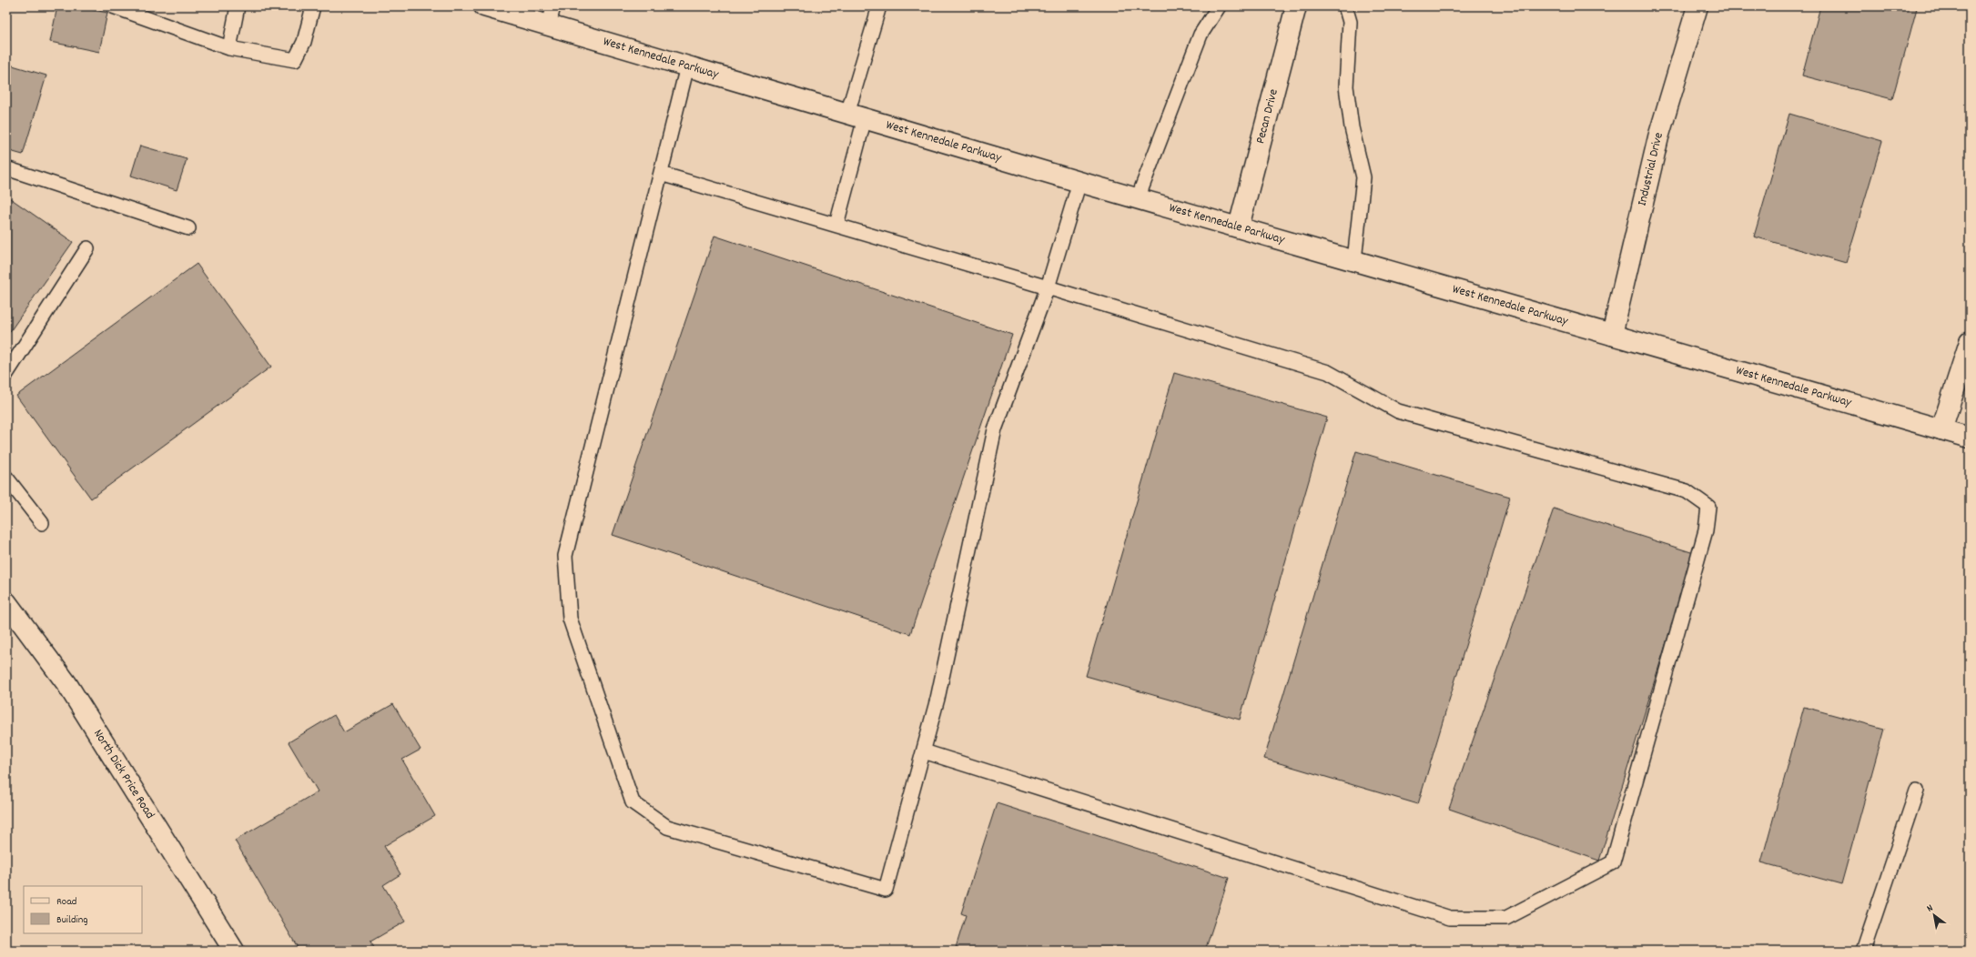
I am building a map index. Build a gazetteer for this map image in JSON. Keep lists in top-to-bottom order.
{
  "streets": {
    "main road": [
      "West Kennedale Parkway",
      "Pecan Drive",
      "Industrial Drive",
      "North Dick Price Road"
    ]
  },
  "crossings": [
    ["West Kennedale Parkway", "Pecan Drive"],
    ["West Kennedale Parkway", "Industrial Drive"]
  ],
  "legend": ["Road", "Building"],
  "north": "top left"
}
